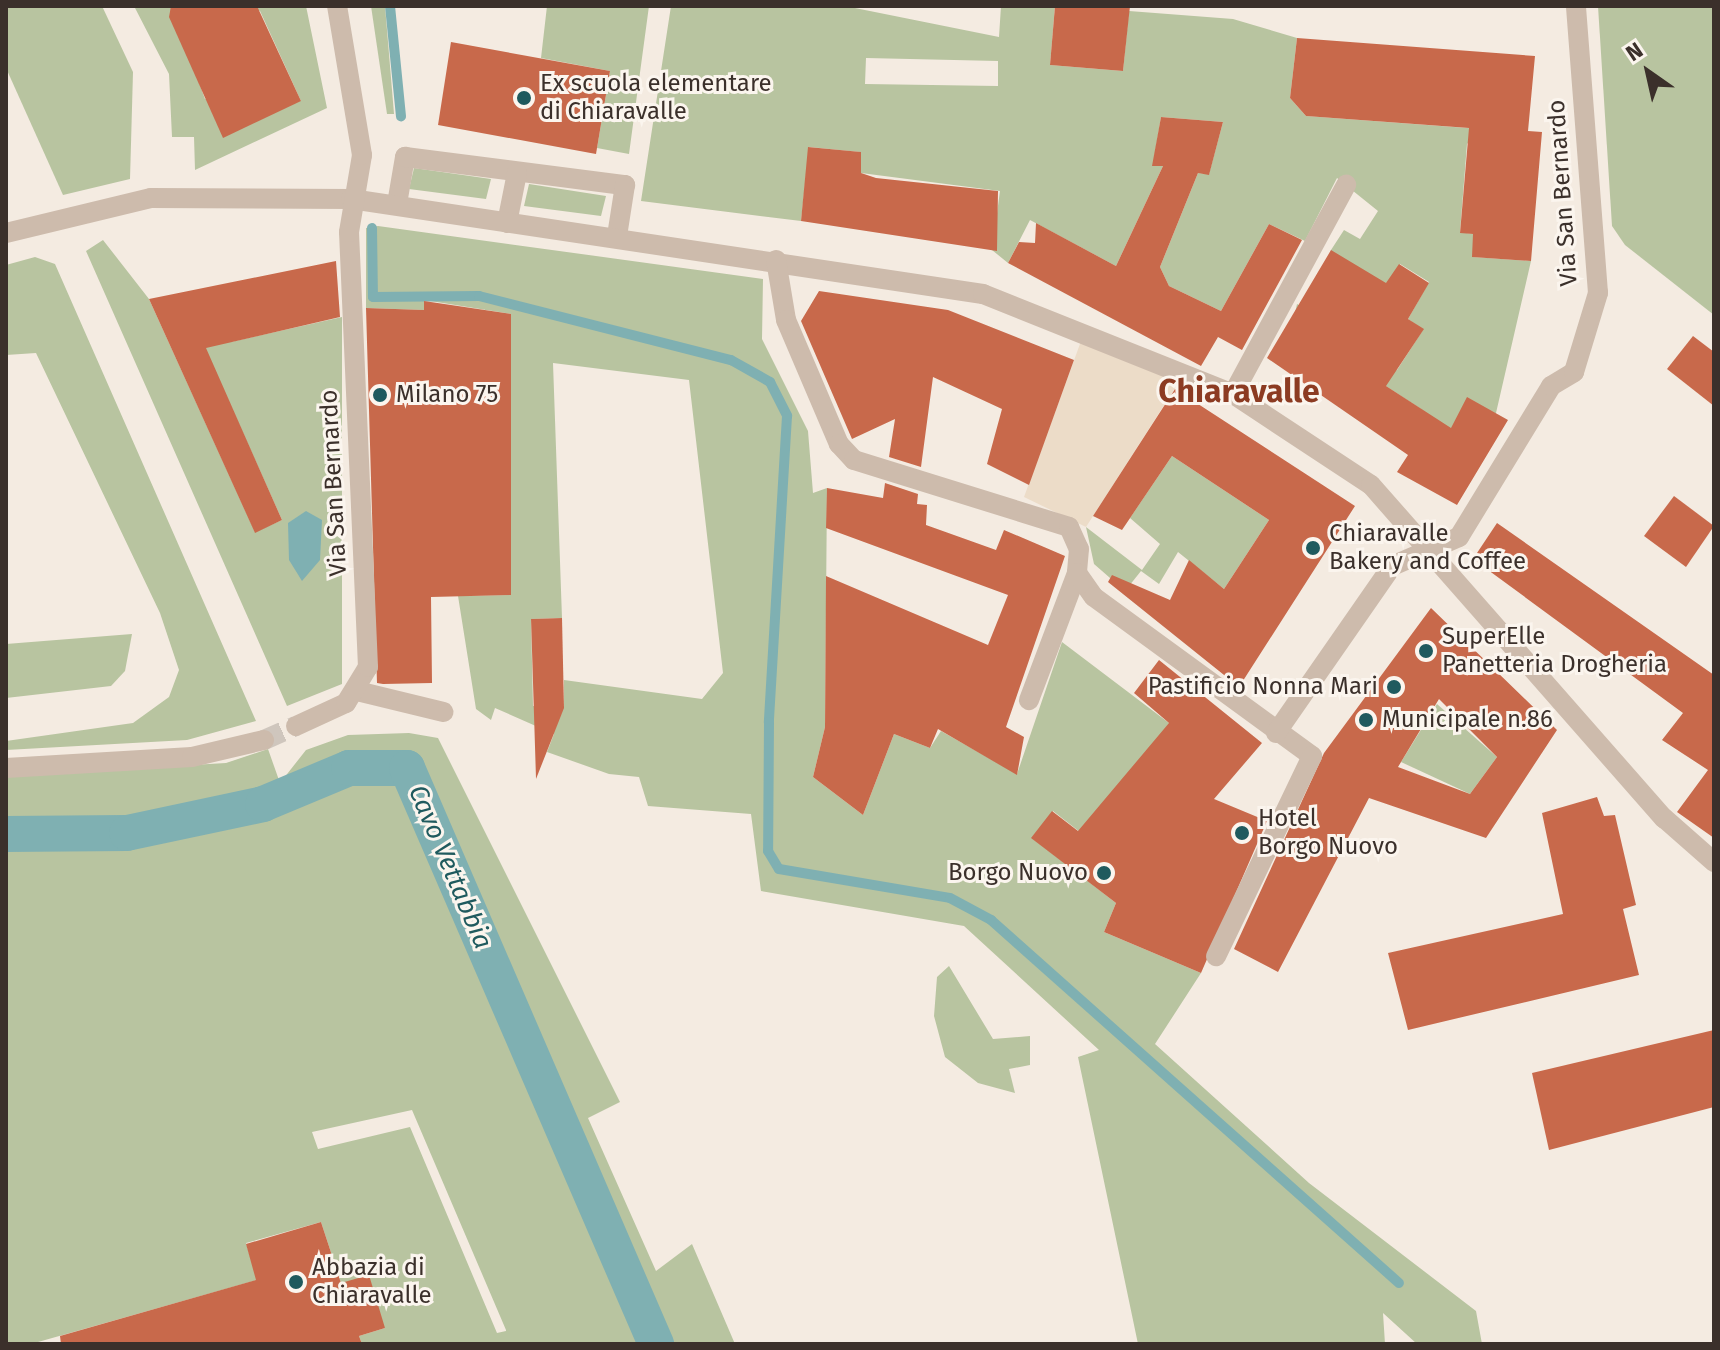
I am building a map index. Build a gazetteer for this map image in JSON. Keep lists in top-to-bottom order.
{
  "streets": {
    "street": ["Via San Bernardo"]
  },
  "districts": ["Chiaravalle"],
  "water": ["Cavo Vettabbia"],
  "places": [
    "Ex scuola elementare di Chiaravalle",
    "Milano 75",
    "Chiaravalle Bakery and Coffee",
    "SuperElle Panetteria Drogheria",
    "Pastificio Nonna Mari",
    "Municipale n.86",
    "Hotel Borgo Nuovo",
    "Borgo Nuovo",
    "Abbazia di Chiaravalle"
  ],
  "north": "top left"
}
